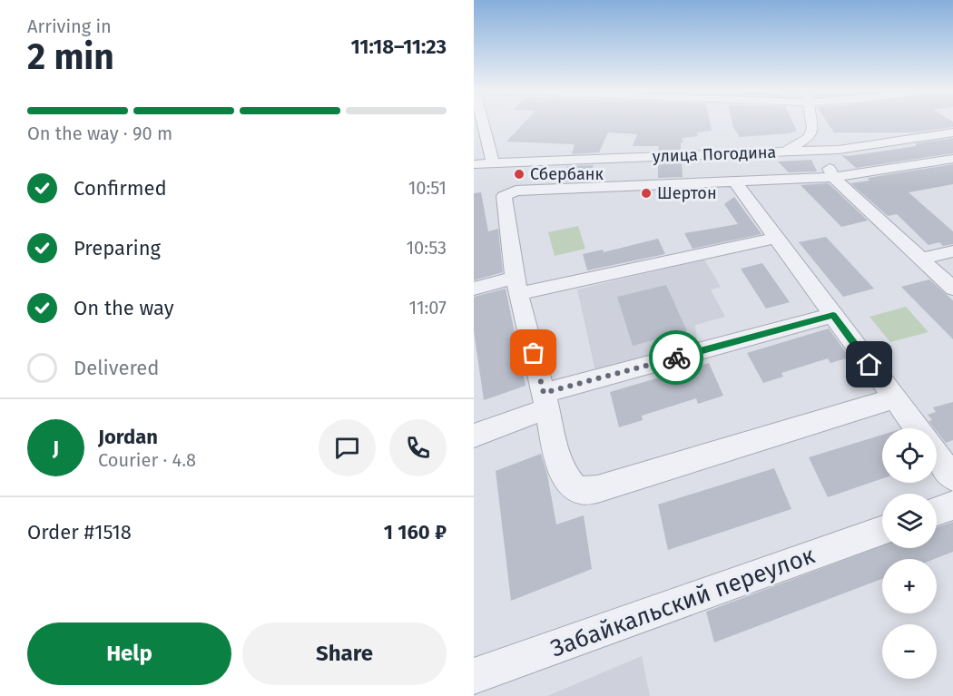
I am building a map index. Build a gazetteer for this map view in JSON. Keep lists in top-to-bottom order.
{
  "streets": {
    "street": ["улица Погодина", "Забайкальский переулок"]
  },
  "places": ["Сбербанк", "Шертон"],
  "page": {
    "heading": ["2 min", "Arriving in", "11:18–11:23"],
    "panel": [
      "Jordan",
      "Courier · 4.8",
      "Order #1518",
      "1 160 ₽"
    ],
    "bar": "On the way · 90 m",
    "list": [
      ["Confirmed", "10:51"],
      ["Preparing", "10:53"],
      ["On the way", "11:07"],
      "Delivered"
    ],
    "round": "J",
    "map_buttons": ["+", "−"],
    "buttons": ["Help", "Share"]
  }
}
